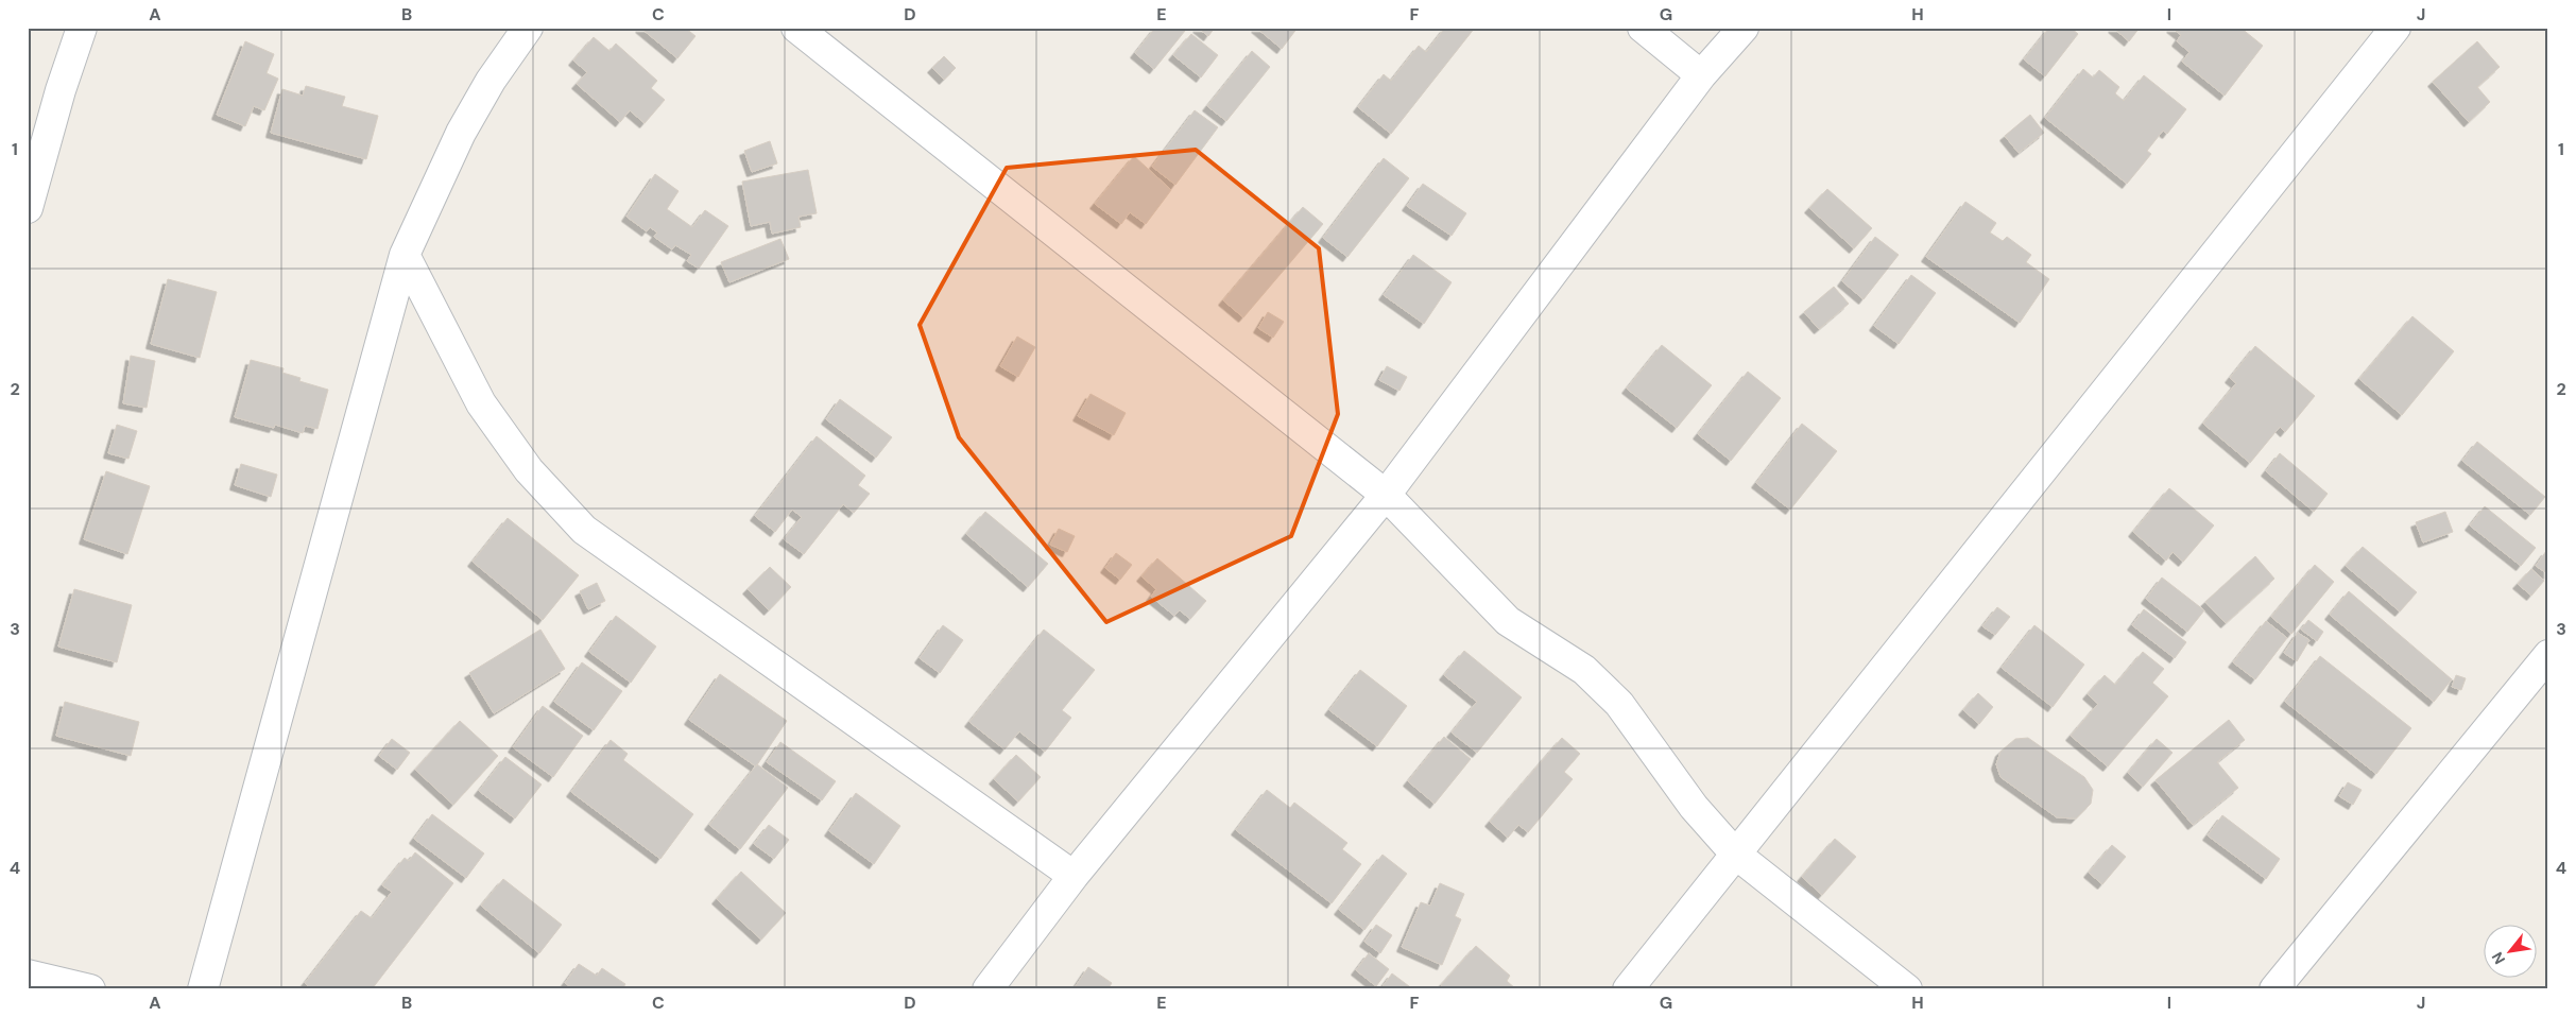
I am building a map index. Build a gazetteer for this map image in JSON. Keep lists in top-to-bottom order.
{
  "north": "bottom left",
  "grid": {
    "columns": [
      "A",
      "B",
      "C",
      "D",
      "E",
      "F",
      "G",
      "H",
      "I",
      "J"
    ],
    "rows": [
      "1",
      "2",
      "3",
      "4"
    ]
  }
}
